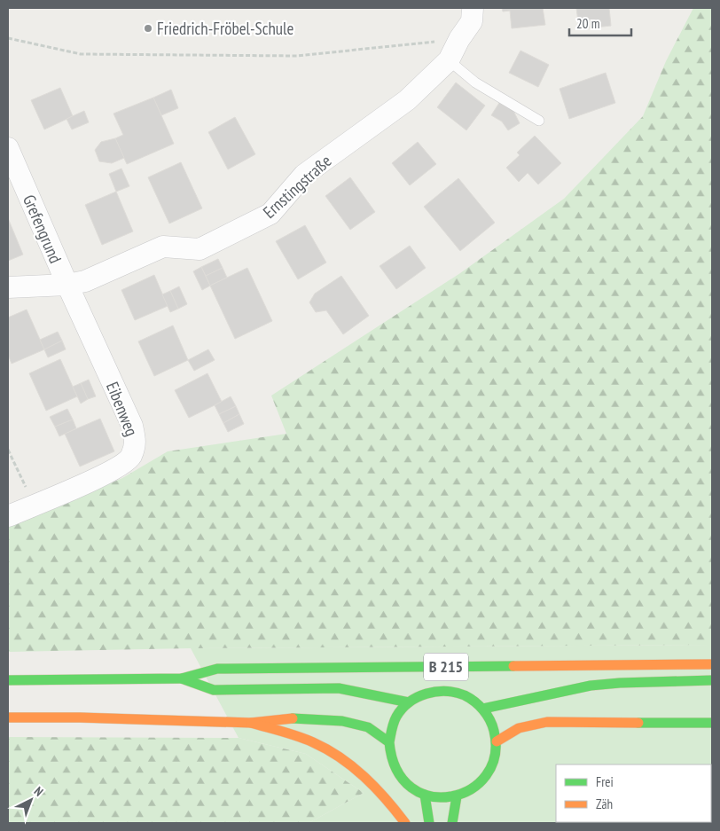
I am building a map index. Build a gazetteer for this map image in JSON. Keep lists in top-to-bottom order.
{
  "streets": {
    "main road": ["B 215"],
    "street": ["Ernstingstraße", "Grefengrund", "Eibenweg"]
  },
  "crossings": [
    ["Ernstingstraße", "Grefengrund"],
    ["Ernstingstraße", "Eibenweg"],
    ["Grefengrund", "Eibenweg"]
  ],
  "places": ["Friedrich-Fröbel-Schule"],
  "legend": ["Frei", "Zäh"],
  "scale_bar": "20 m",
  "north": "top right"
}
